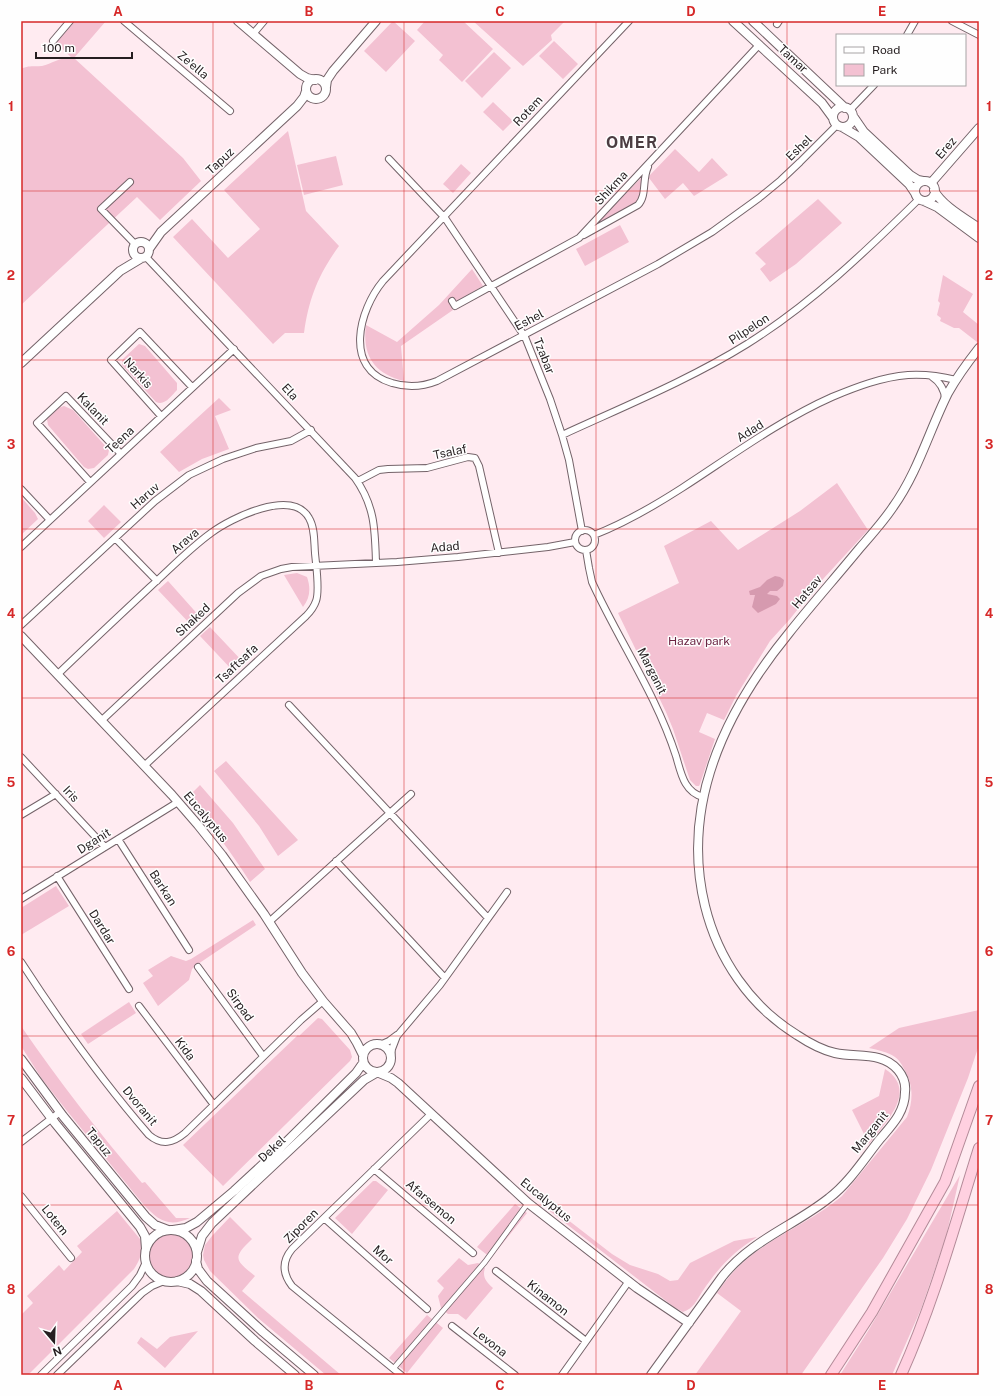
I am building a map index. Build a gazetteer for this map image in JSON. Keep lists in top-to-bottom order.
{
  "streets": {
    "street": [
      "Tamar",
      "Ze'ella",
      "Rotem",
      "Eshel",
      "Erez",
      "Tapuz",
      "Shikma",
      "Pilpelon",
      "Tzabar",
      "Narkis",
      "Ela",
      "Kalanit",
      "Adad",
      "Teena",
      "Tsalaf",
      "Haruv",
      "Arava",
      "Hatsav",
      "Shaked",
      "Tsaftsafa",
      "Marganit",
      "Iris",
      "Eucalyptus",
      "Dganit",
      "Barkan",
      "Dardar",
      "Sirpad",
      "Kida",
      "Dvoranit",
      "Dekel",
      "Afarsemon",
      "Lotem",
      "Ziporen",
      "Mor",
      "Kinamon",
      "Levona"
    ]
  },
  "crossings": [
    ["Tamar", "Eshel"],
    ["Tamar", "Erez"],
    ["Tamar", "Shikma"],
    ["Tamar", "Pilpelon"],
    ["Rotem", "Eshel"],
    ["Rotem", "Tzabar"],
    ["Eshel", "Tzabar"],
    ["Tapuz", "Ela"],
    ["Tapuz", "Dekel"],
    ["Shikma", "Tzabar"],
    ["Pilpelon", "Tzabar"],
    ["Tzabar", "Adad"],
    ["Tzabar", "Marganit"],
    ["Narkis", "Teena"],
    ["Ela", "Adad"],
    ["Ela", "Teena"],
    ["Ela", "Tsalaf"],
    ["Ela", "Haruv"],
    ["Kalanit", "Teena"],
    ["Adad", "Tsalaf"],
    ["Adad", "Arava"],
    ["Adad", "Hatsav"],
    ["Adad", "Shaked"],
    ["Adad", "Tsaftsafa"],
    ["Adad", "Marganit"],
    ["Arava", "Shaked"],
    ["Arava", "Tsaftsafa"],
    ["Arava", "Eucalyptus"],
    ["Hatsav", "Marganit"],
    ["Shaked", "Tsaftsafa"],
    ["Shaked", "Eucalyptus"],
    ["Tsaftsafa", "Eucalyptus"],
    ["Marganit", "Eucalyptus"],
    ["Iris", "Dganit"],
    ["Eucalyptus", "Dganit"],
    ["Eucalyptus", "Dvoranit"],
    ["Eucalyptus", "Dekel"],
    ["Eucalyptus", "Ziporen"],
    ["Dganit", "Barkan"],
    ["Dganit", "Dardar"],
    ["Sirpad", "Dvoranit"],
    ["Kida", "Dvoranit"],
    ["Afarsemon", "Ziporen"],
    ["Ziporen", "Mor"]
  ],
  "districts": ["OMER"],
  "parks": ["Hazav park"],
  "legend": ["Road", "Park"],
  "scale_bar": "100 m",
  "north": "bottom",
  "grid": {
    "columns": [
      "A",
      "B",
      "C",
      "D",
      "E"
    ],
    "rows": [
      "1",
      "2",
      "3",
      "4",
      "5",
      "6",
      "7",
      "8"
    ]
  }
}
